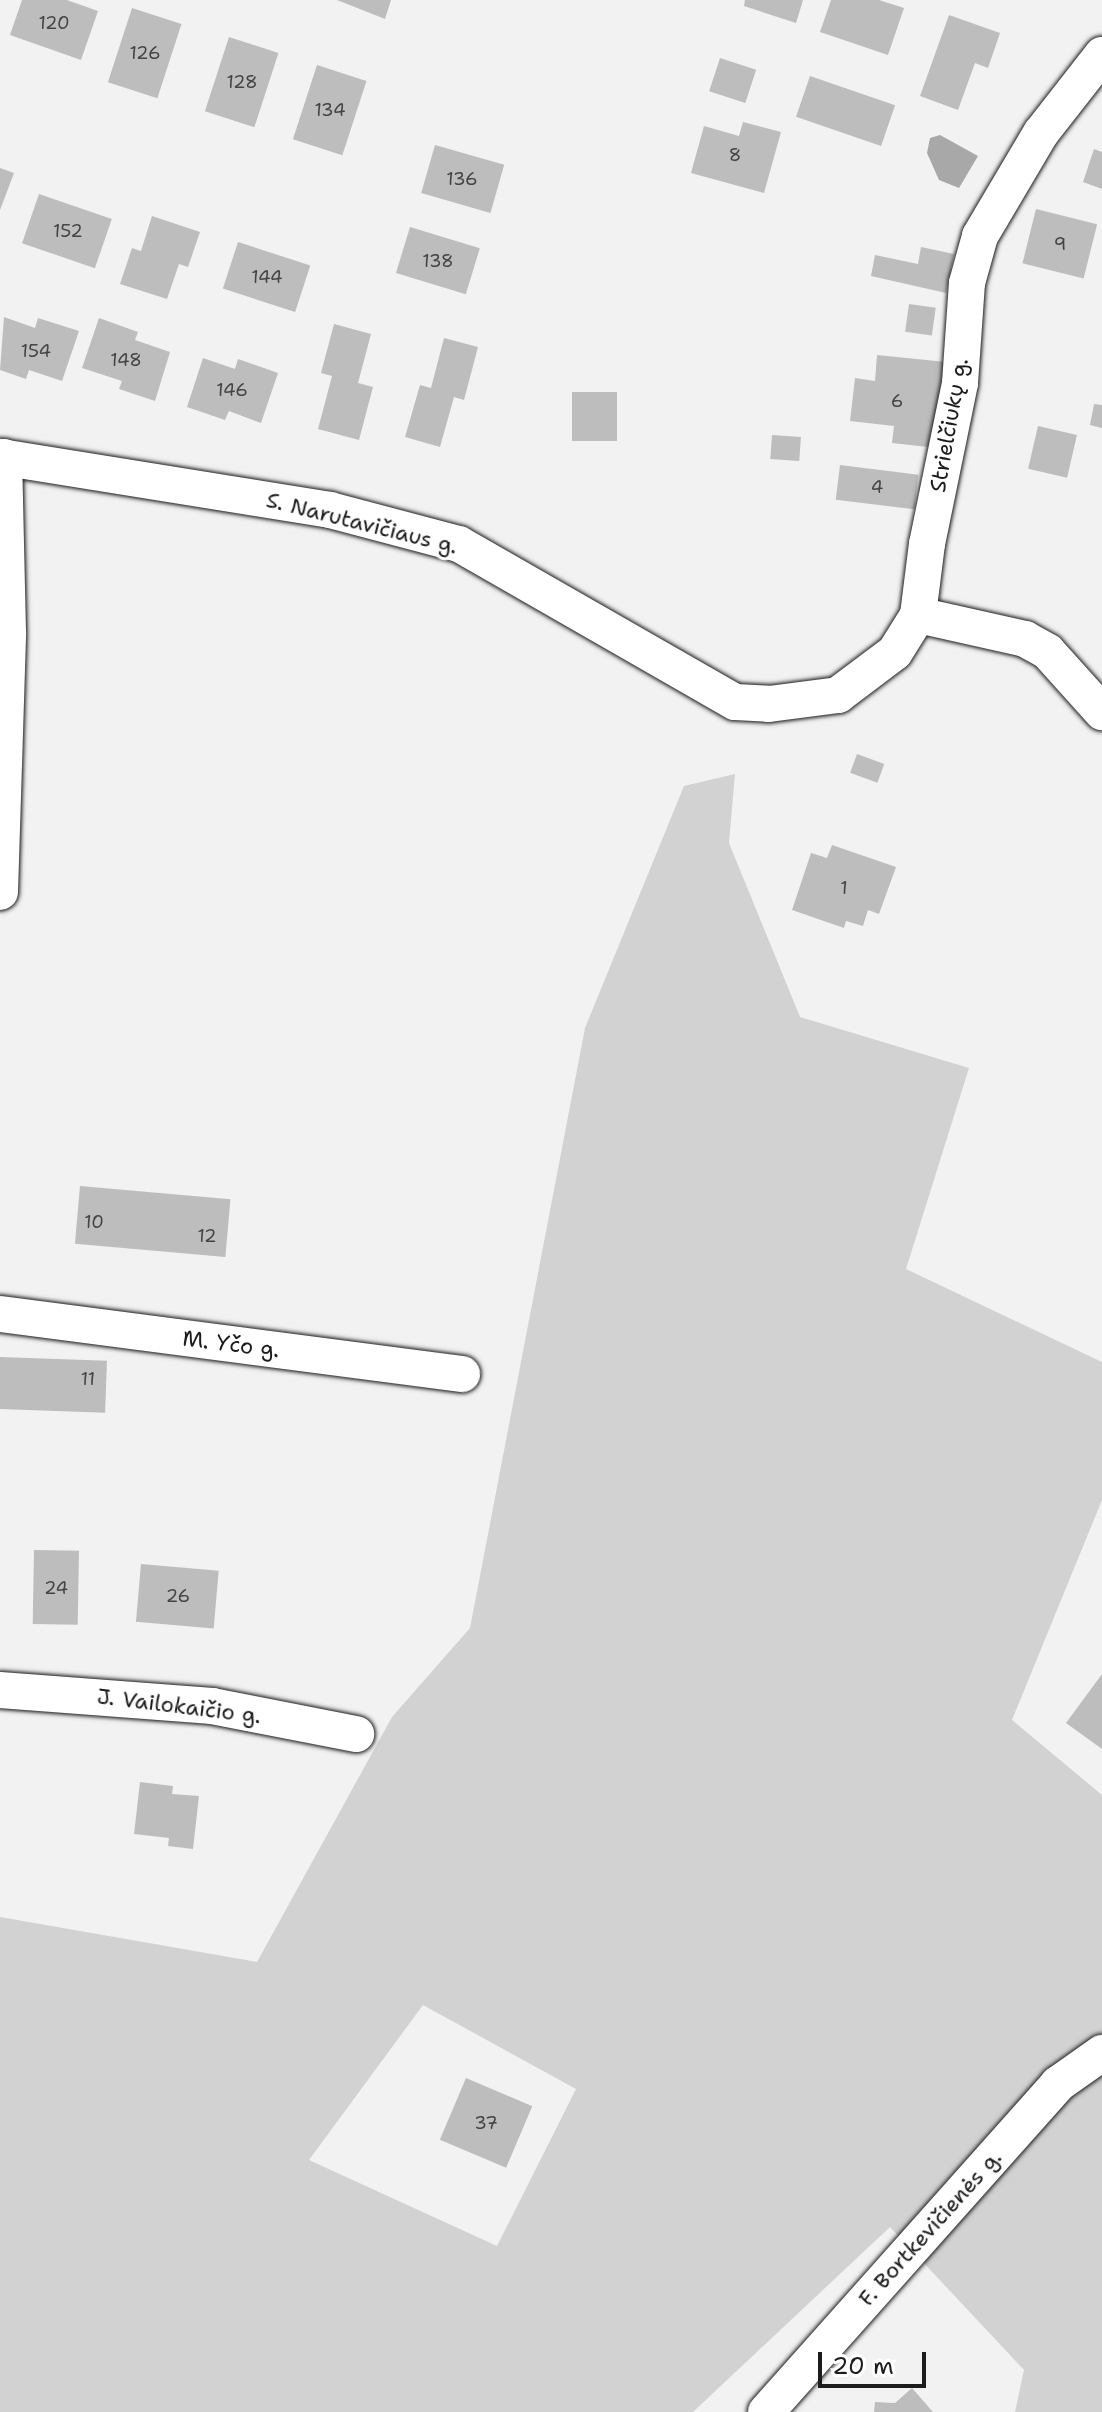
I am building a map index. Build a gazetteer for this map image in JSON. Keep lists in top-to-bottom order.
{
  "streets": {
    "street": [
      "Strielčiukų g.",
      "S. Narutavičiaus g.",
      "M. Yčo g.",
      "J. Vailokaičio g.",
      "F. Bortkevičienės g."
    ]
  },
  "crossings": [
    ["Strielčiukų g.", "S. Narutavičiaus g."]
  ],
  "house_numbers": [
    "120",
    "126",
    "128",
    "134",
    "8",
    "136",
    "152",
    "9",
    "138",
    "144",
    "154",
    "148",
    "146",
    "6",
    "4",
    "1",
    "10",
    "12",
    "11",
    "24",
    "26",
    "37"
  ],
  "scale_bar": "20 m"
}
